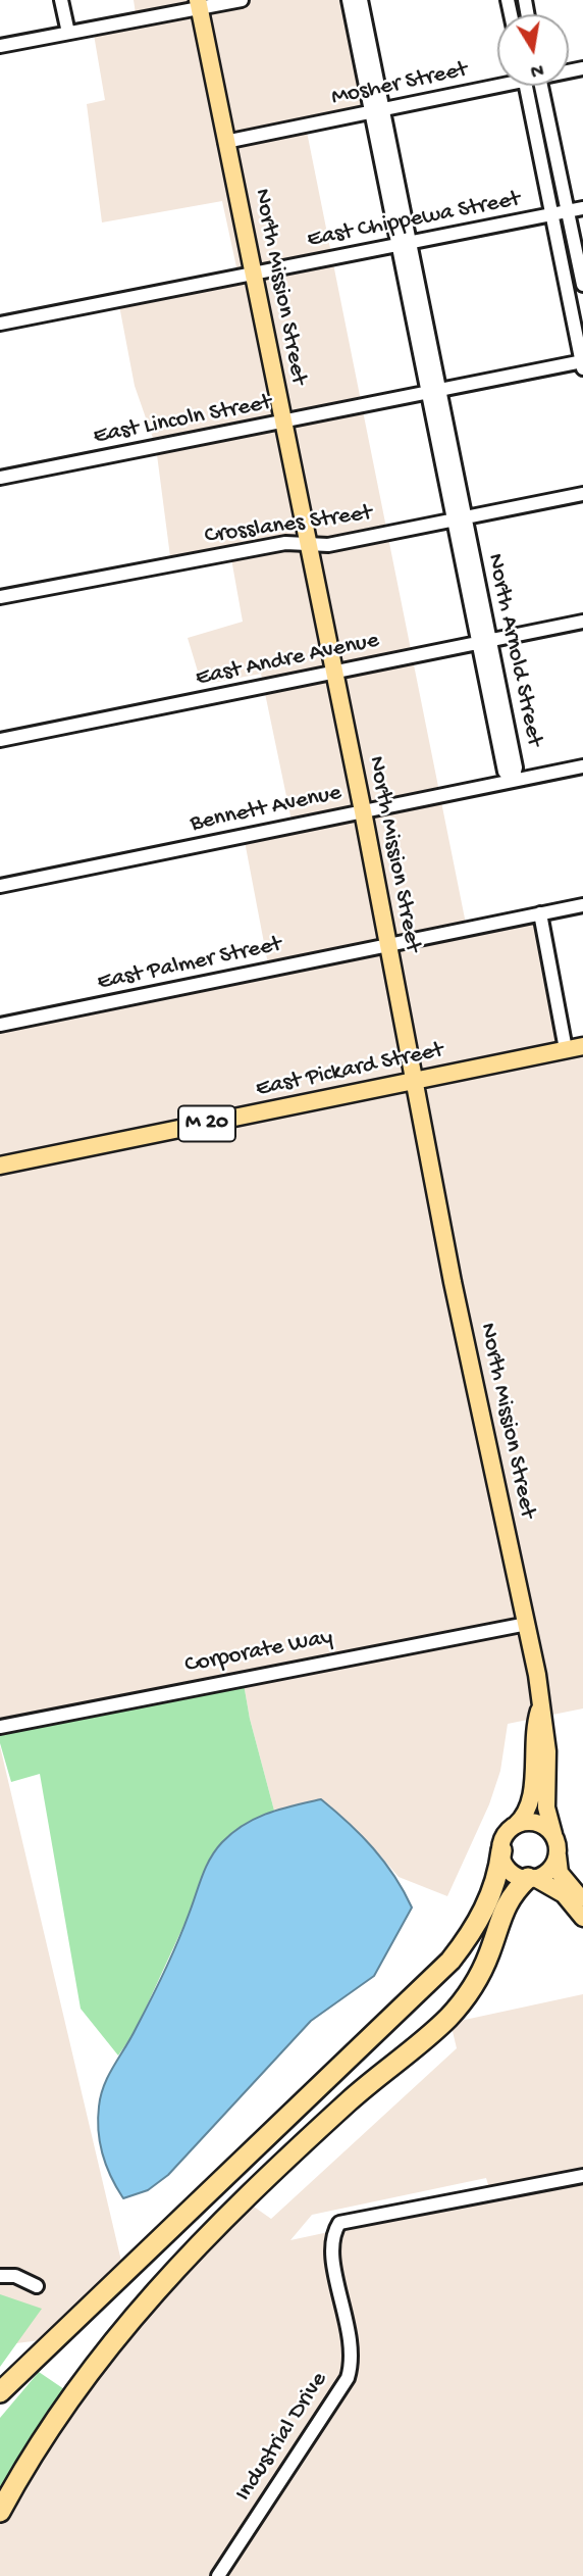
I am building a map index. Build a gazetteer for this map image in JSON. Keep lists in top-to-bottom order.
{
  "streets": {
    "main road": ["North Mission Street", "East Pickard Street", "M 20"],
    "street": [
      "Mosher Street",
      "East Chippewa Street",
      "East Lincoln Street",
      "Crosslanes Street",
      "North Arnold Street",
      "East Andre Avenue",
      "Bennett Avenue",
      "East Palmer Street",
      "Corporate Way",
      "Industrial Drive"
    ]
  },
  "crossings": [
    ["Mosher Street", "North Mission Street"],
    ["Mosher Street", "North Arnold Street"],
    ["East Chippewa Street", "North Mission Street"],
    ["East Chippewa Street", "North Arnold Street"],
    ["North Mission Street", "East Lincoln Street"],
    ["North Mission Street", "Crosslanes Street"],
    ["North Mission Street", "East Andre Avenue"],
    ["North Mission Street", "Bennett Avenue"],
    ["North Mission Street", "East Palmer Street"],
    ["North Mission Street", "East Pickard Street"],
    ["North Mission Street", "Corporate Way"],
    ["East Lincoln Street", "North Arnold Street"],
    ["Crosslanes Street", "North Arnold Street"],
    ["North Arnold Street", "East Andre Avenue"],
    ["North Arnold Street", "Bennett Avenue"]
  ],
  "north": "bottom"
}
